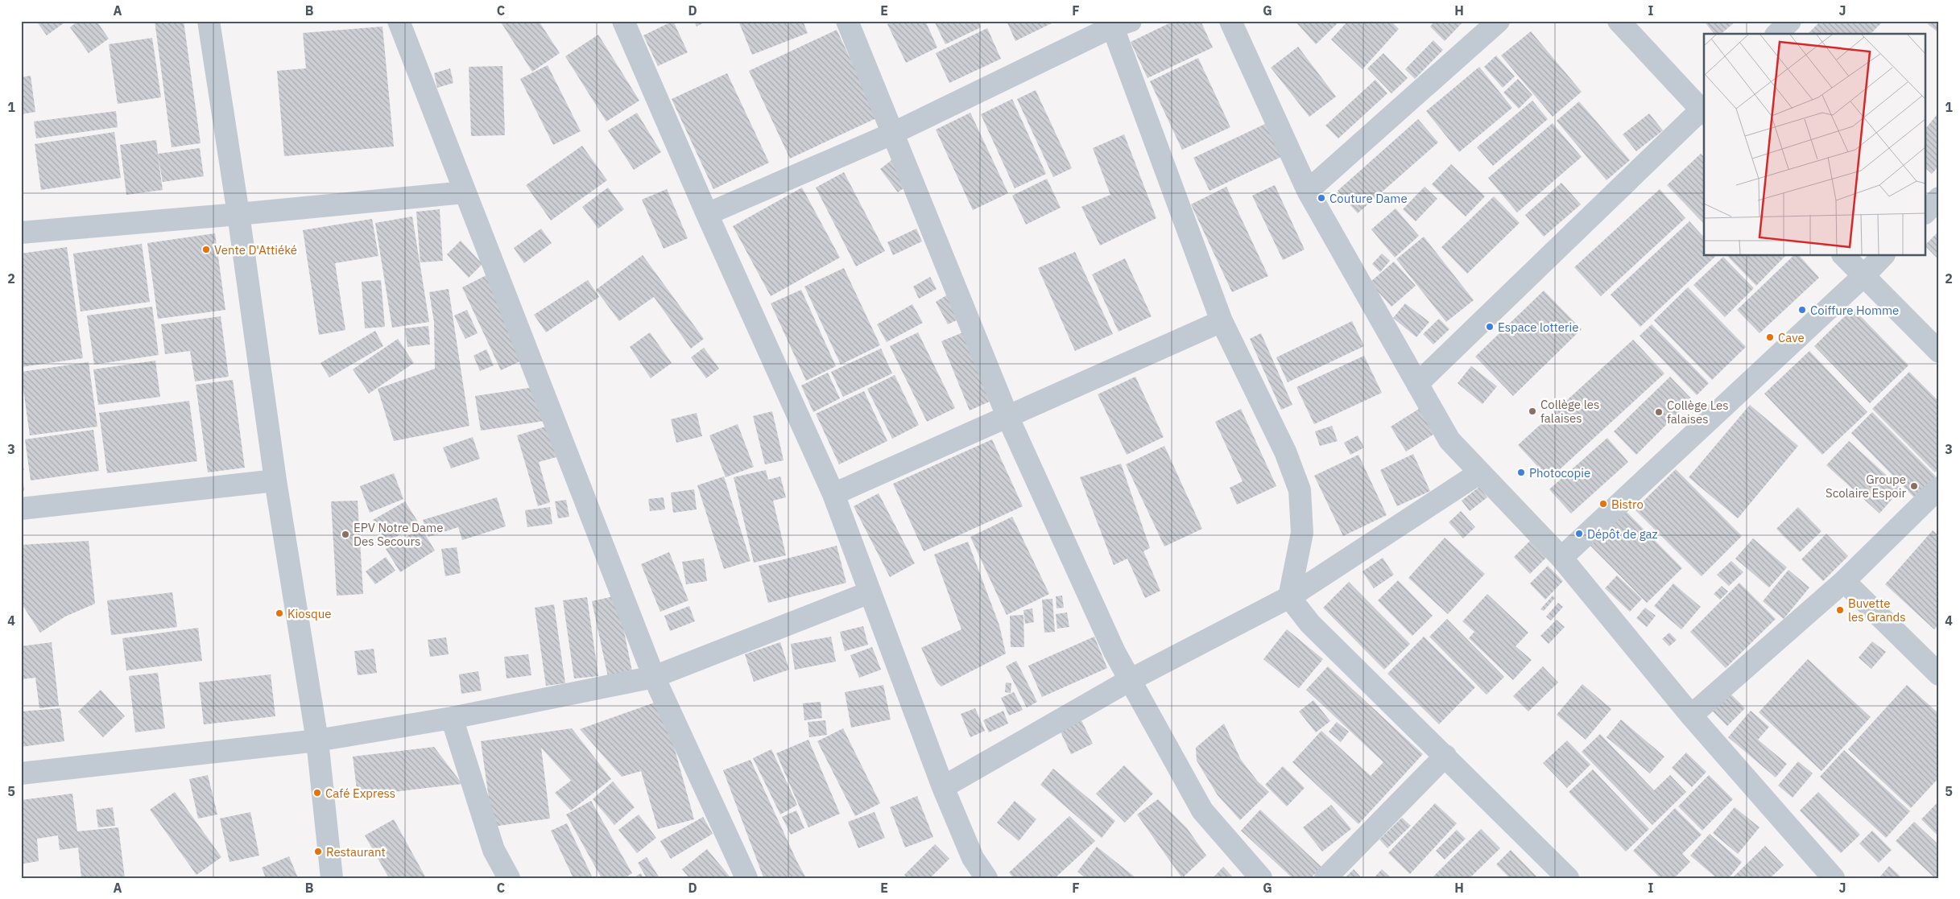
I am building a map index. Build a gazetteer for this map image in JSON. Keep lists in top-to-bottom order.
{
  "places": [
    "Couture Dame",
    "Vente D'Attiéké",
    "Coiffure Homme",
    "Espace lotterie",
    "Cave",
    "Collège les falaises",
    "Collège Les falaises",
    "Photocopie",
    "Groupe Scolaire Espoir",
    "Bistro",
    "Dépôt de gaz",
    "EPV Notre Dame Des Secours",
    "Buvette les Grands",
    "Kiosque",
    "Café Express",
    "Restaurant"
  ],
  "grid": {
    "columns": [
      "A",
      "B",
      "C",
      "D",
      "E",
      "F",
      "G",
      "H",
      "I",
      "J"
    ],
    "rows": [
      "1",
      "2",
      "3",
      "4",
      "5"
    ]
  }
}
